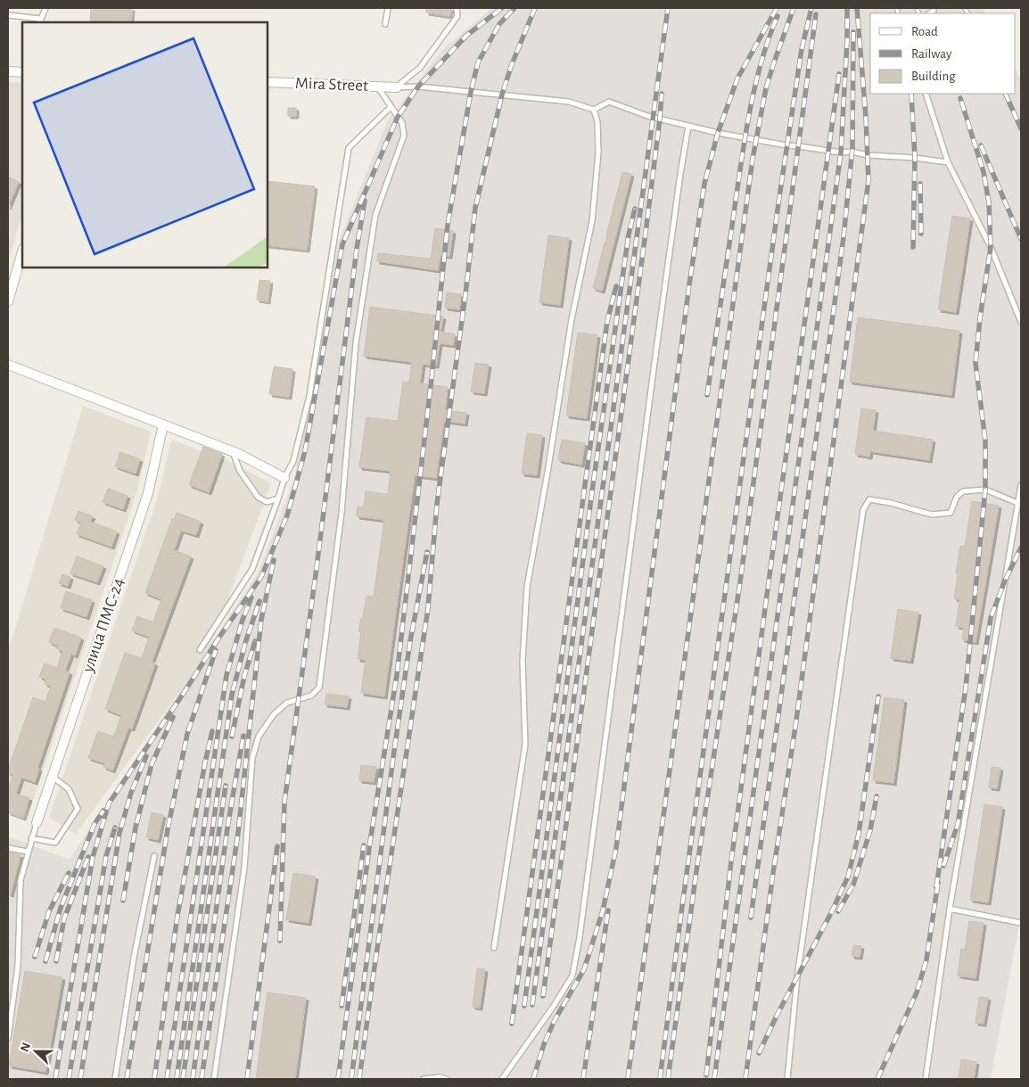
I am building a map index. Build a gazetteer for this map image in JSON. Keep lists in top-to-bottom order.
{
  "streets": {
    "street": ["Mira Street", "улица ПМС-24"]
  },
  "legend": ["Road", "Railway", "Building"],
  "north": "left"
}
